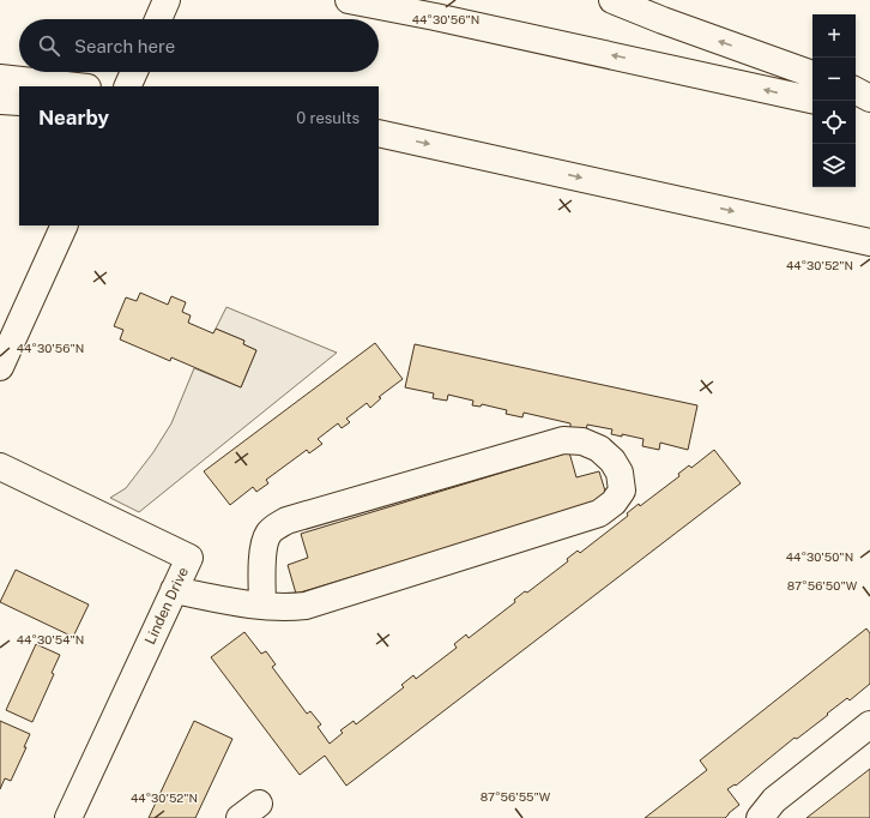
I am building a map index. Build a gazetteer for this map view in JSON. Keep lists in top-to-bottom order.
{
  "streets": {
    "main road": ["Linden Drive"]
  },
  "page": {
    "map_buttons": ["+", "−"],
    "search": "Search here",
    "heading": ["Nearby", "0 results"]
  },
  "coordinates": [
    "44°30'56\"N",
    "44°30'52\"N",
    "44°30'50\"N",
    "87°56'50\"W",
    "44°30'54\"N",
    "87°56'55\"W"
  ]
}
